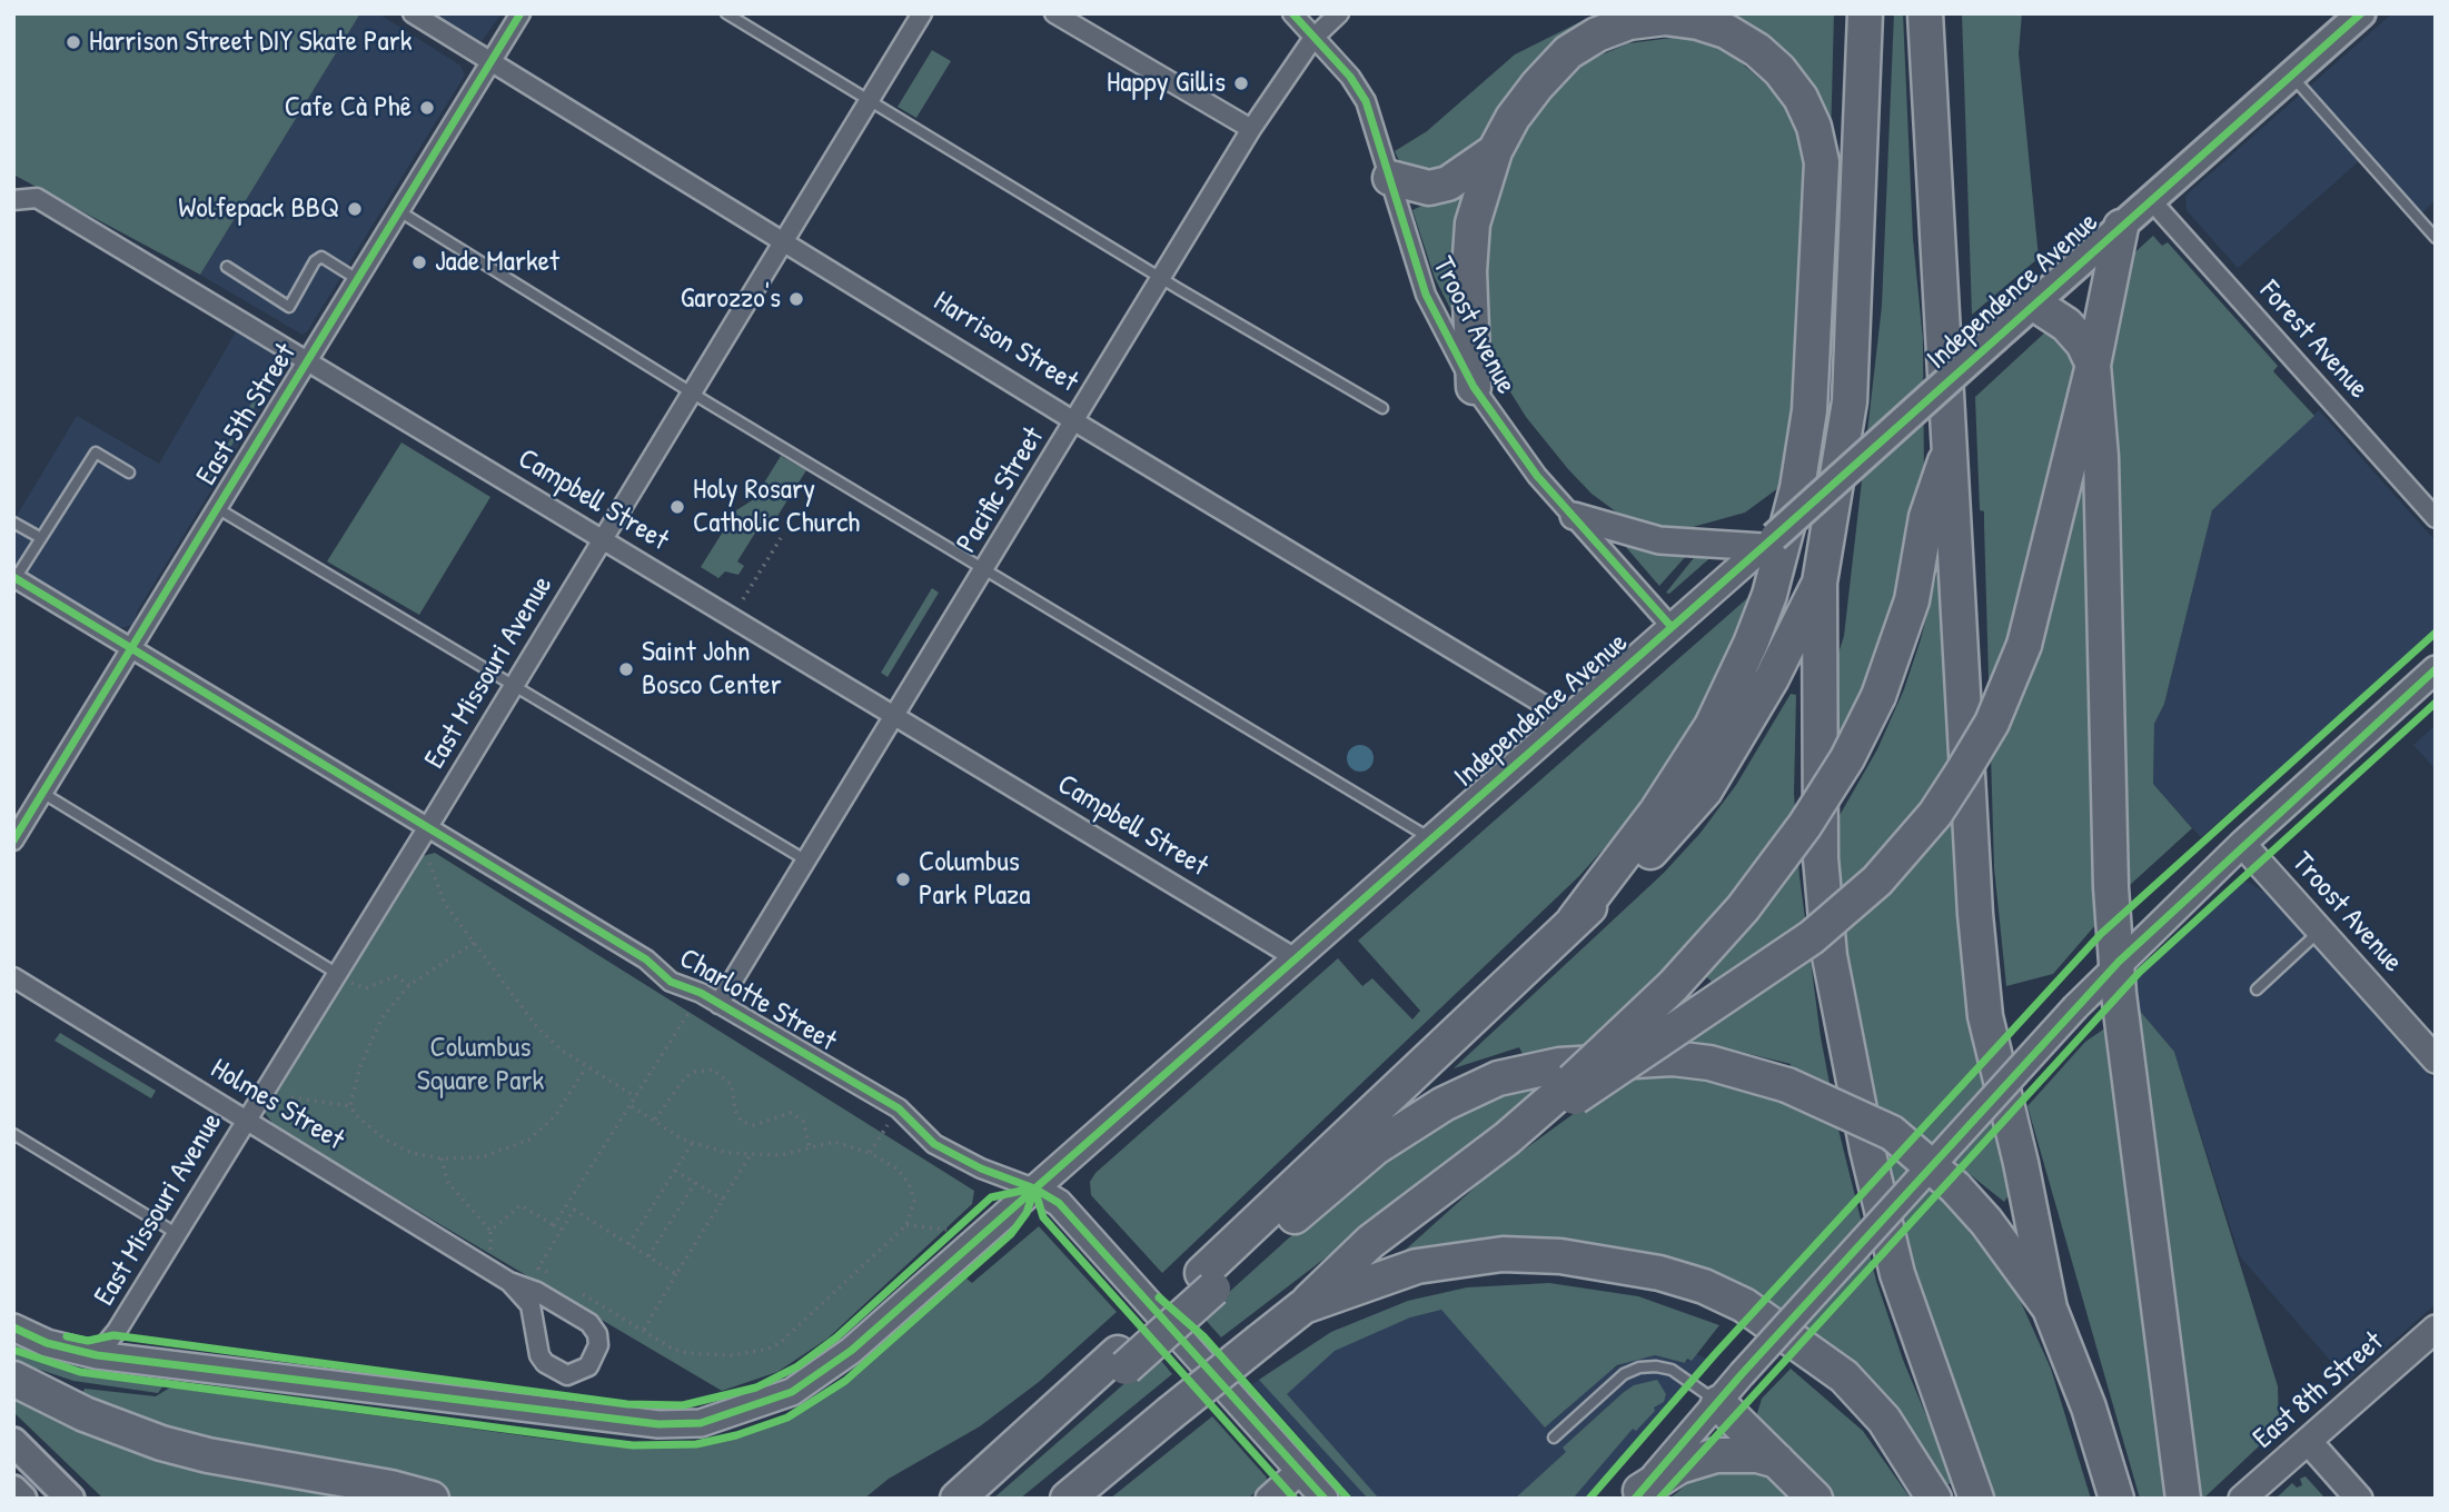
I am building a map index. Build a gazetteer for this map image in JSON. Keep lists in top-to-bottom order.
{
  "streets": {
    "main road": ["Independence Avenue"],
    "street": [
      "Troost Avenue",
      "Forest Avenue",
      "Harrison Street",
      "East 5th Street",
      "Pacific Street",
      "Campbell Street",
      "East Missouri Avenue",
      "Charlotte Street",
      "Holmes Street",
      "East 8th Street"
    ]
  },
  "crossings": [
    ["Independence Avenue", "Troost Avenue"],
    ["Independence Avenue", "Forest Avenue"],
    ["Independence Avenue", "Harrison Street"],
    ["Independence Avenue", "Campbell Street"],
    ["Independence Avenue", "East Missouri Avenue"],
    ["Independence Avenue", "Charlotte Street"],
    ["Troost Avenue", "Pacific Street"],
    ["Harrison Street", "East 5th Street"],
    ["Harrison Street", "Pacific Street"],
    ["Harrison Street", "East Missouri Avenue"],
    ["East 5th Street", "Campbell Street"],
    ["East 5th Street", "Charlotte Street"],
    ["Pacific Street", "Campbell Street"],
    ["Pacific Street", "Charlotte Street"],
    ["Campbell Street", "East Missouri Avenue"],
    ["East Missouri Avenue", "Charlotte Street"],
    ["East Missouri Avenue", "Holmes Street"]
  ],
  "parks": ["Columbus Square Park"],
  "places": [
    "Harrison Street DIY Skate Park",
    "Happy Gillis",
    "Cafe Cà Phê",
    "Wolfepack BBQ",
    "Jade Market",
    "Garozzo's",
    "Holy Rosary Catholic Church",
    "Saint John Bosco Center",
    "Columbus Park Plaza"
  ]
}
